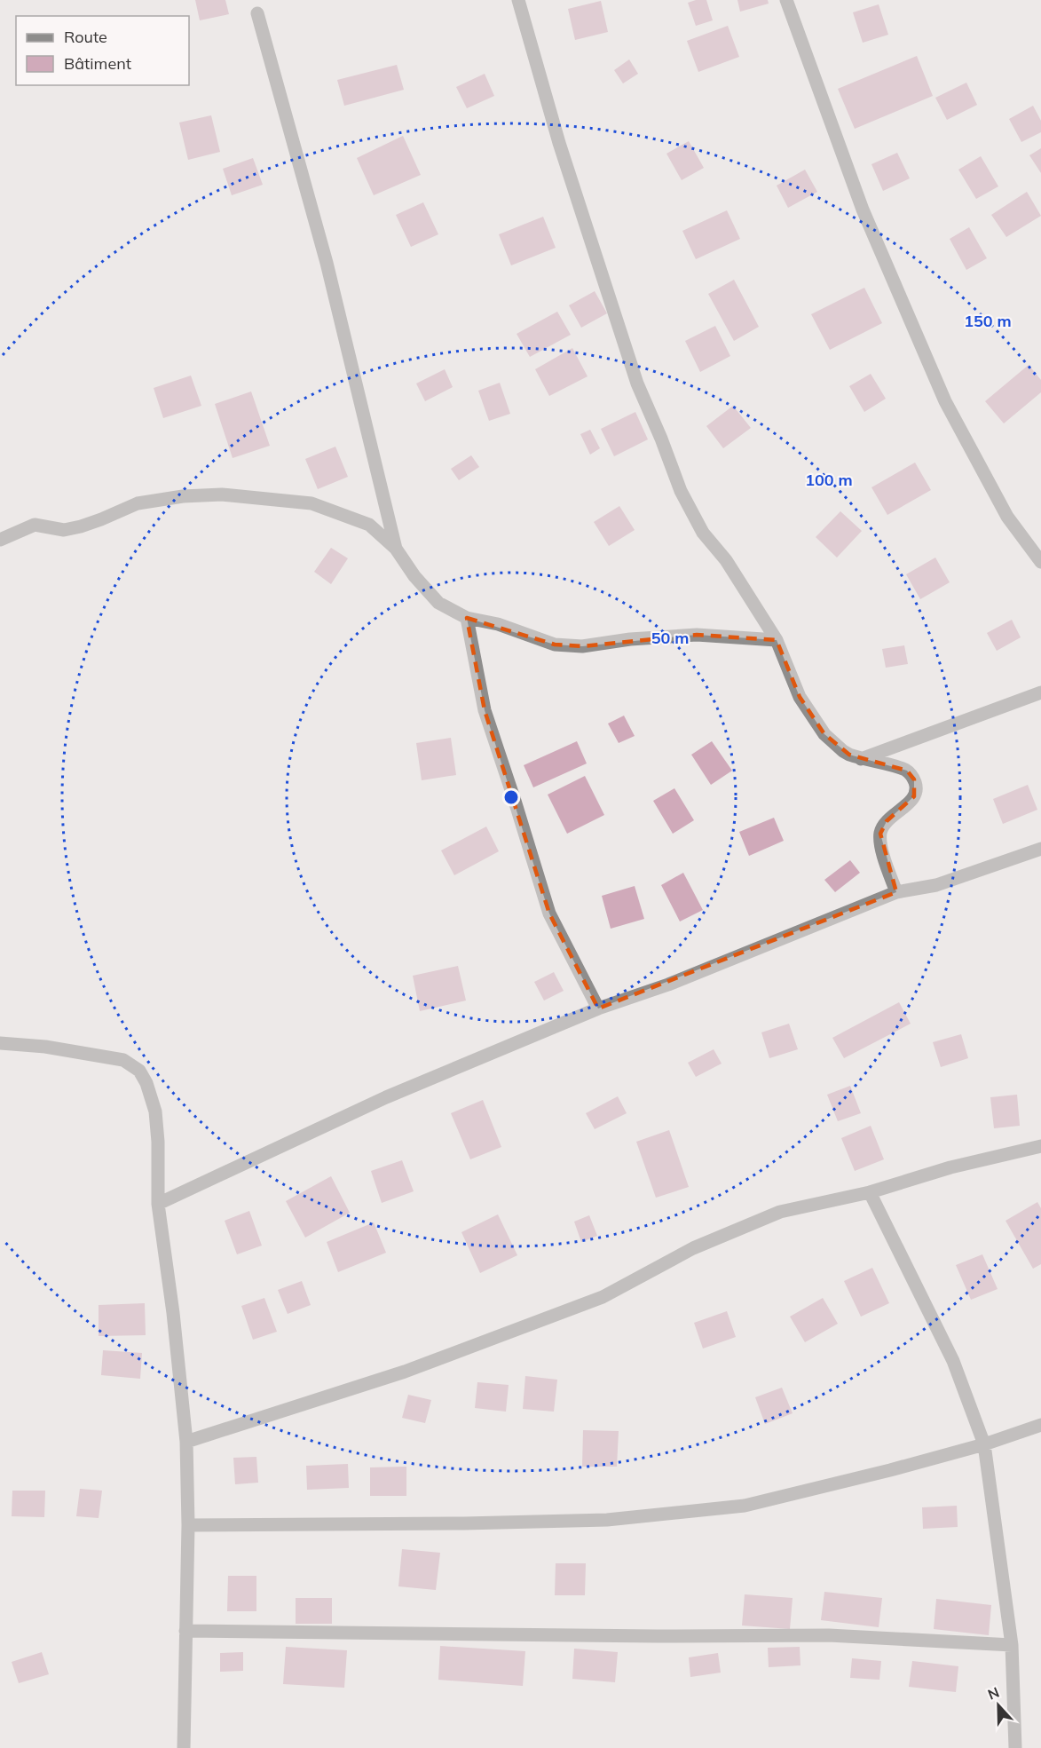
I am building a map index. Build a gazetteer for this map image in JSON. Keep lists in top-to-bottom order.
{
  "legend": ["Route", "Bâtiment"],
  "north": "top",
  "rings": ["150 m", "100 m", "50 m"]
}
